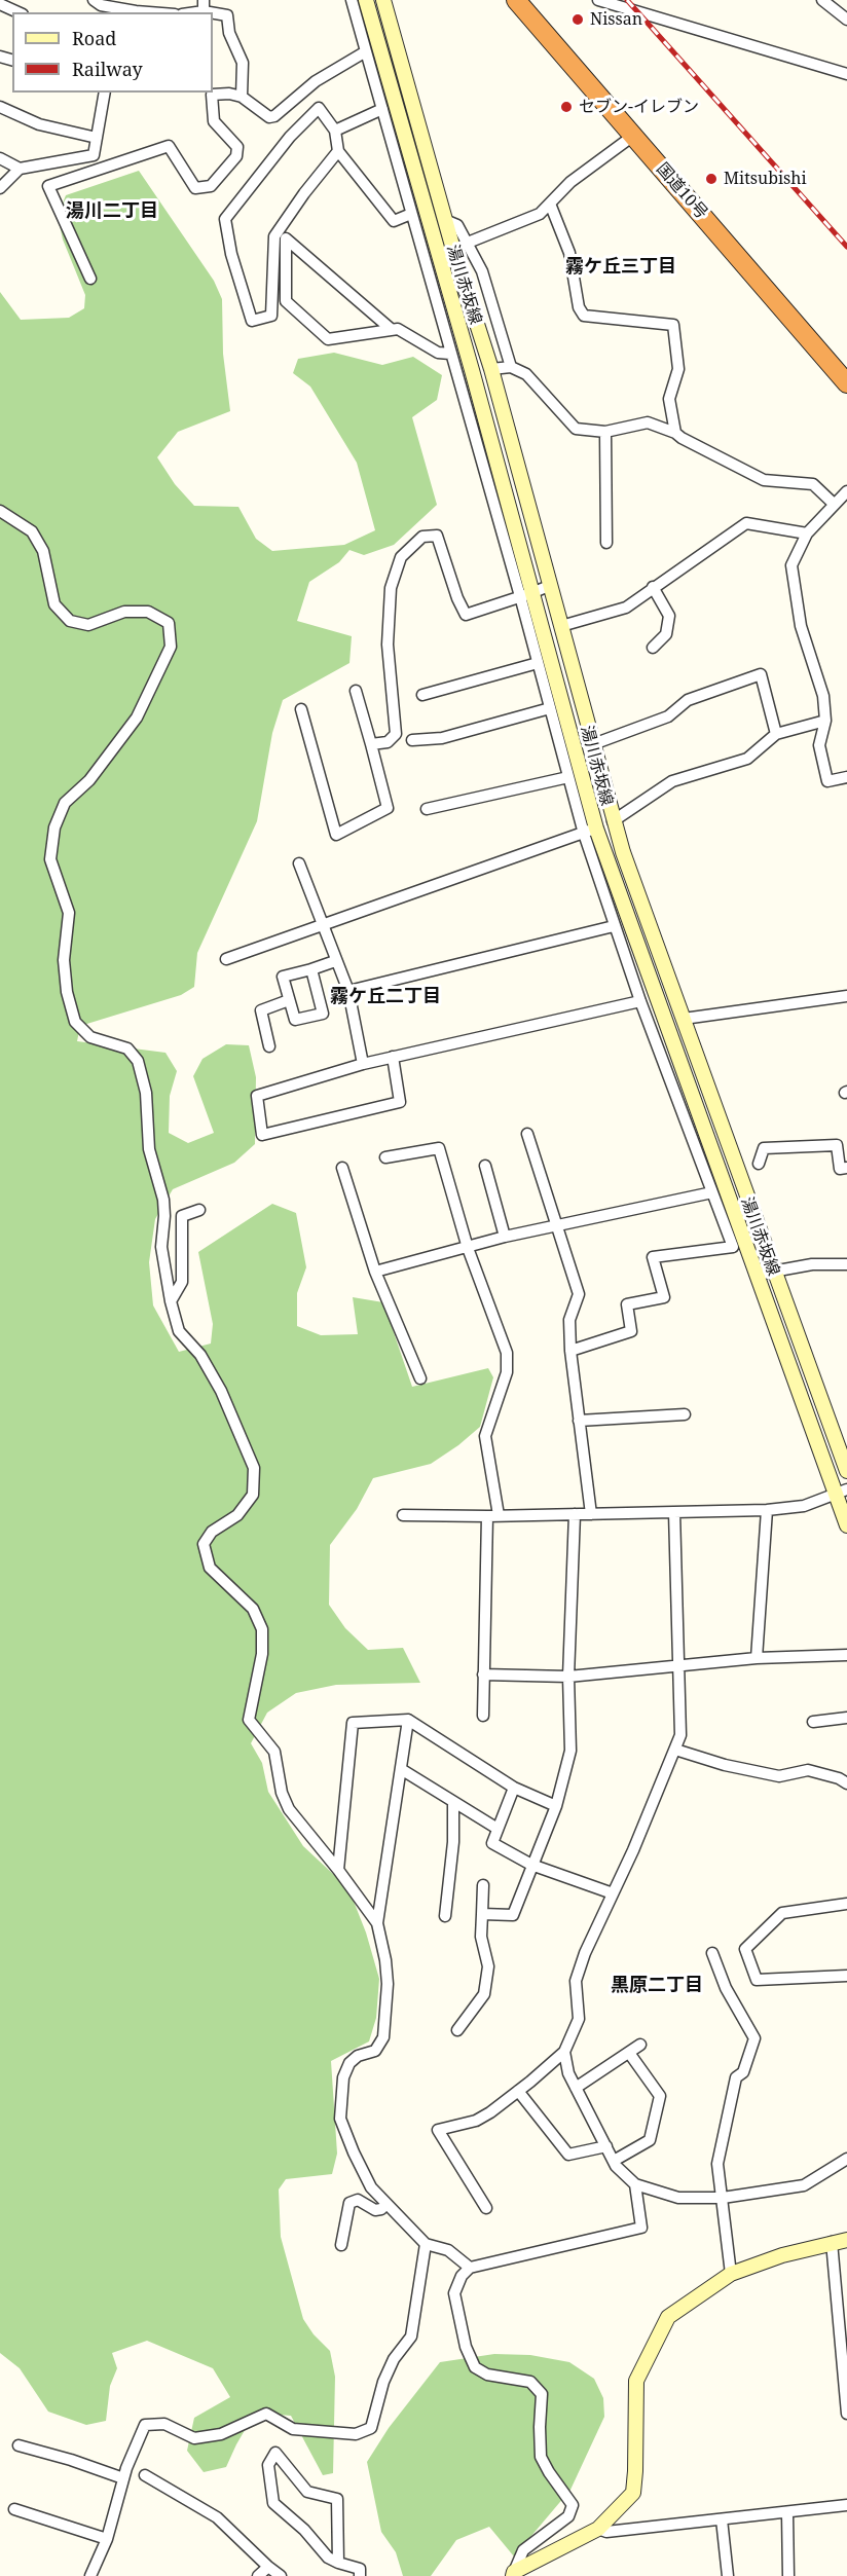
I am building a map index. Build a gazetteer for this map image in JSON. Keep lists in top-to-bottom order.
{
  "streets": {
    "highway": ["国道10号"],
    "main road": ["湯川赤坂線"]
  },
  "districts": [
    "湯川二丁目",
    "霧ケ丘三丁目",
    "霧ケ丘二丁目",
    "黒原二丁目"
  ],
  "places": ["Nissan", "セブン-イレブン", "Mitsubishi"],
  "legend": ["Road", "Railway"]
}
